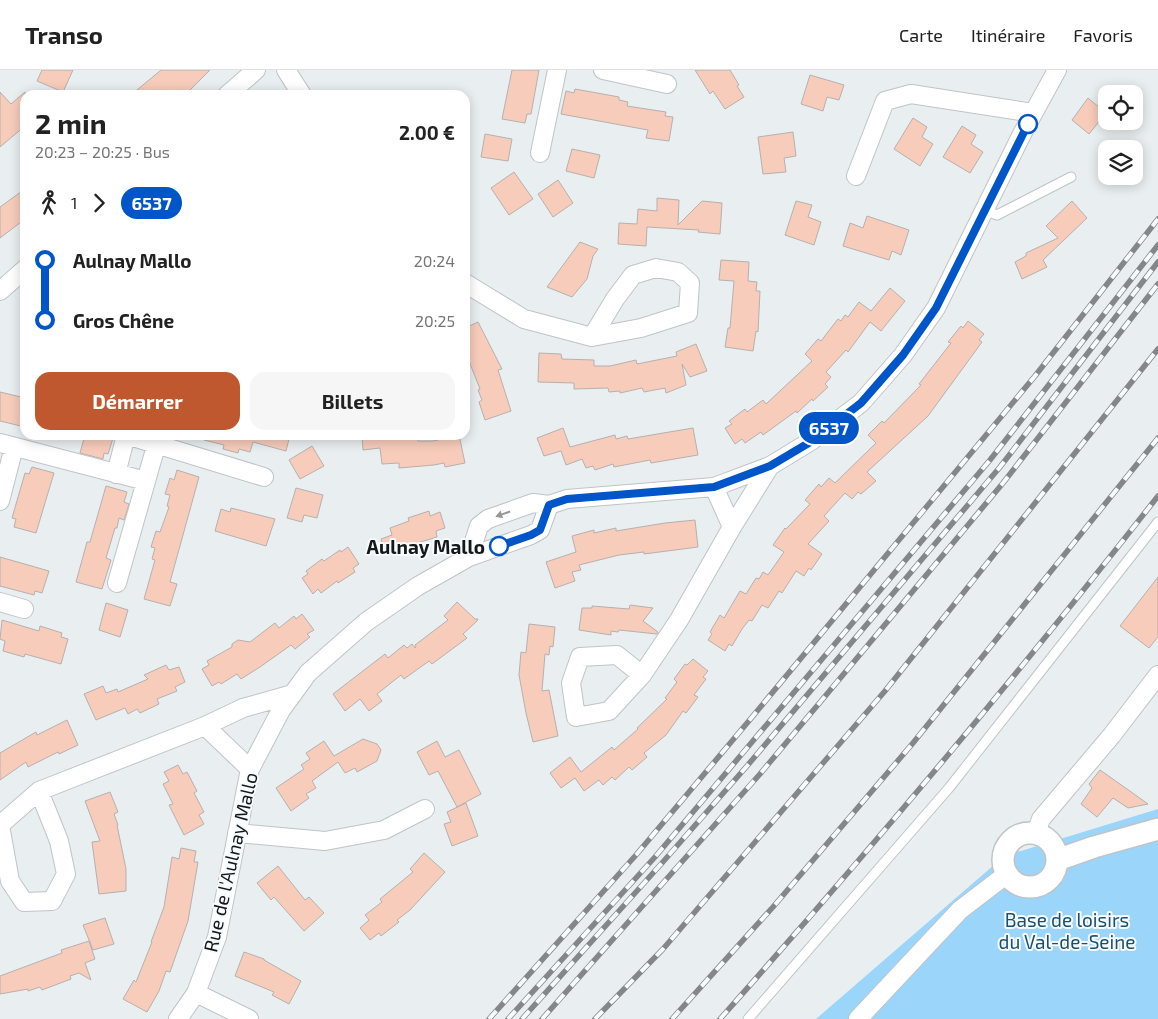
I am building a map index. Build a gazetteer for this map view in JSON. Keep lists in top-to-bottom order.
{
  "streets": {
    "street": ["Rue de l'Aulnay Mallo"]
  },
  "parks": ["Base de loisirs du Val-de-Seine"],
  "places": ["Aulnay Mallo"],
  "lines": ["bus line 6537"],
  "page": {
    "header": "Transo",
    "nav": ["Carte", "Itinéraire", "Favoris"],
    "on_map": "6537",
    "heading": ["2 min", "20:23 – 20:25 · Bus", "2.00 €"],
    "legs": ["1", "6537"],
    "list": [
      {
        "name": "Aulnay Mallo",
        "value": "20:24"
      },
      {
        "name": "Gros Chêne",
        "value": "20:25"
      }
    ],
    "buttons": ["Démarrer", "Billets"]
  }
}
